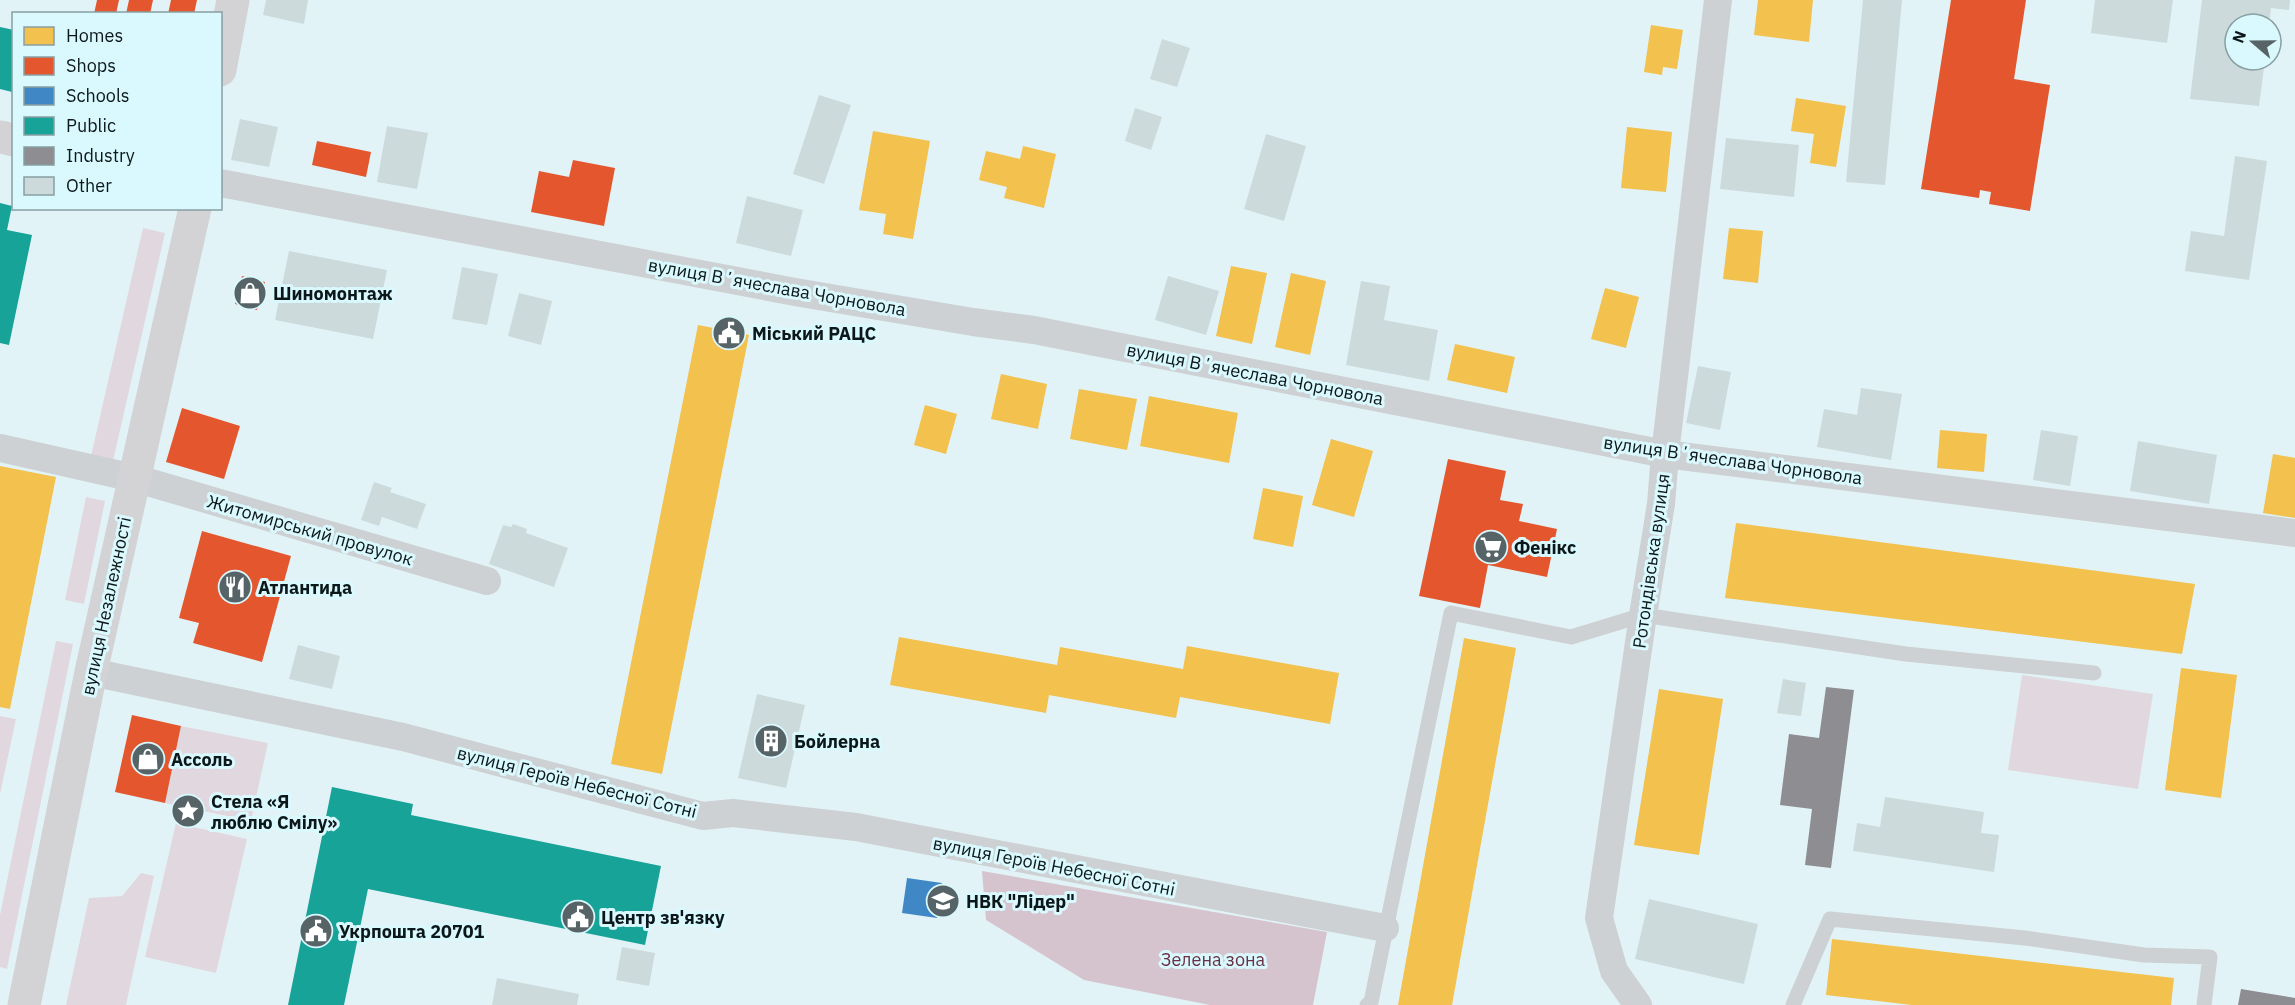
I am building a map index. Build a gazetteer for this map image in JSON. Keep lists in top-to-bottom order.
{
  "streets": {
    "street": [
      "вулиця Вʼячеслава Чорновола",
      "Житомирський провулок",
      "Ротондівська вулиця",
      "вулиця Незалежності",
      "вулиця Героїв Небесної Сотні"
    ]
  },
  "crossings": [
    ["вулиця Вʼячеслава Чорновола", "Ротондівська вулиця"],
    ["Житомирський провулок", "вулиця Незалежності"],
    ["вулиця Незалежності", "вулиця Героїв Небесної Сотні"]
  ],
  "parks": ["Зелена зона"],
  "places": {
    "shop": ["Шиномонтаж", "Ассоль"],
    "public building": ["Міський РАЦС", "Центр зв'язку", "Укрпошта 20701"],
    "supermarket": ["Фенікс"],
    "restaurant": ["Атлантида"],
    "building": ["Бойлерна"],
    "place": ["Стела «Я люблю Смілу»"],
    "school or university": ["НВК \"Лідер\""]
  },
  "legend": [
    "Homes",
    "Shops",
    "Schools",
    "Public",
    "Industry",
    "Other"
  ],
  "north": "left"
}
